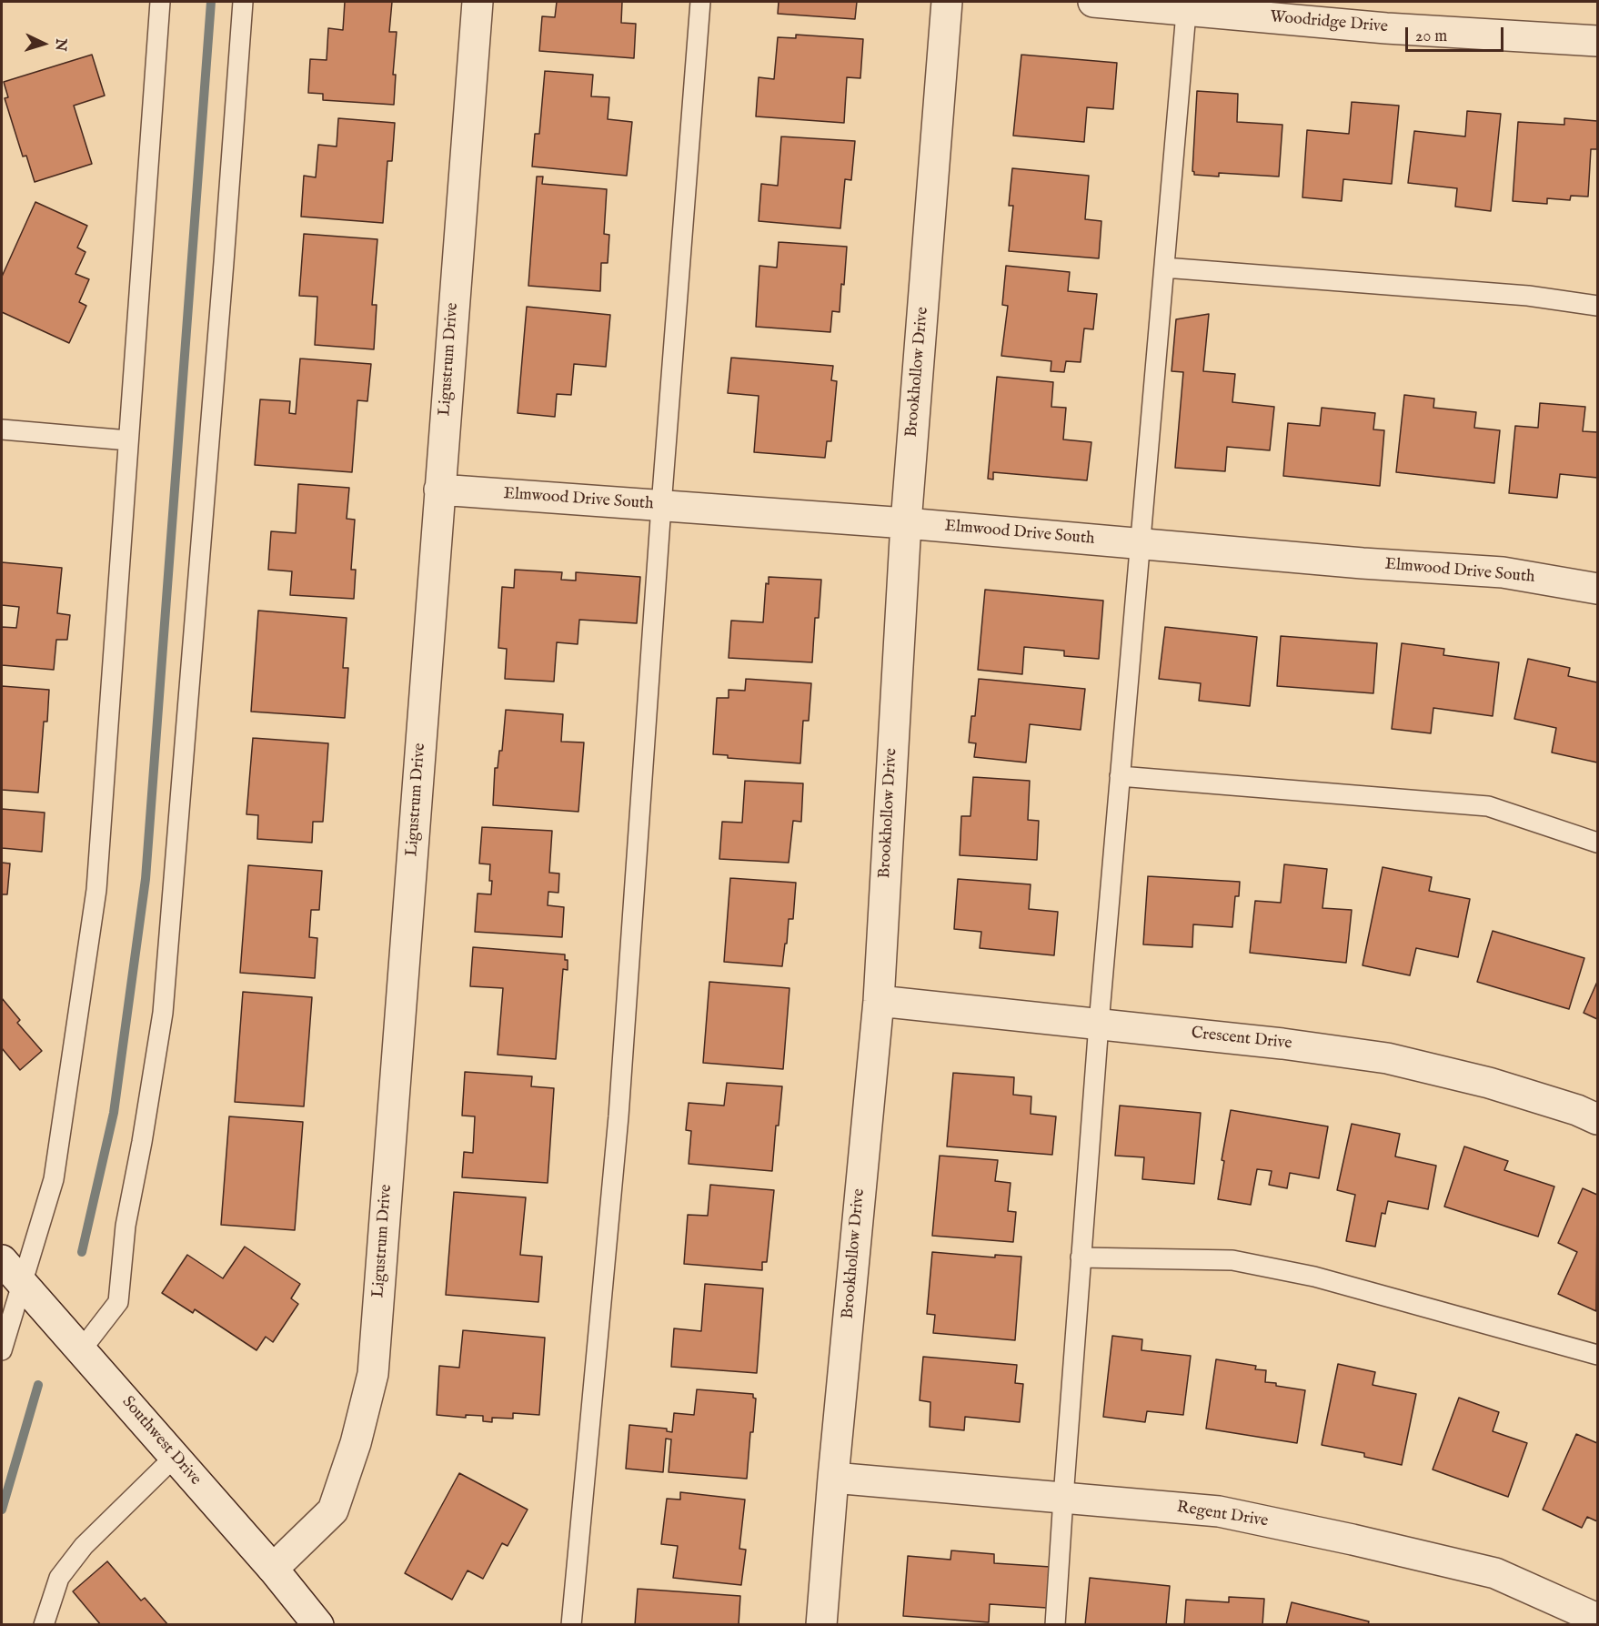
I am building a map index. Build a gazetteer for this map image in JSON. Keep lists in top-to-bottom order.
{
  "streets": {
    "street": [
      "Woodridge Drive",
      "Ligustrum Drive",
      "Brookhollow Drive",
      "Elmwood Drive South",
      "Crescent Drive",
      "Southwest Drive",
      "Regent Drive"
    ]
  },
  "crossings": [
    ["Ligustrum Drive", "Elmwood Drive South"],
    ["Ligustrum Drive", "Southwest Drive"],
    ["Brookhollow Drive", "Elmwood Drive South"],
    ["Brookhollow Drive", "Crescent Drive"],
    ["Brookhollow Drive", "Regent Drive"]
  ],
  "scale_bar": "20 m",
  "north": "right"
}
